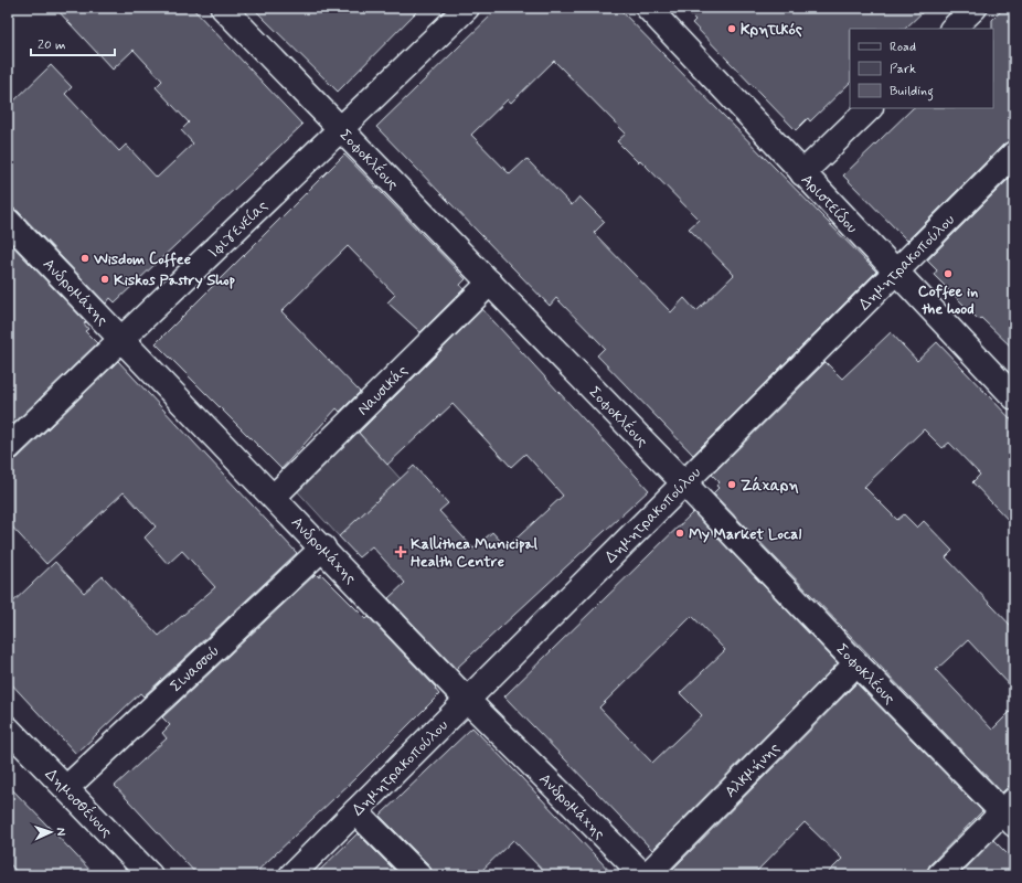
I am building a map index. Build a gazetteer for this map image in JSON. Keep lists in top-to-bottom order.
{
  "streets": {
    "street": [
      "Σοφοκλέους",
      "Αριστείδου",
      "Ιφιγενείας",
      "Δημητρακοπούλου",
      "Ανδρομάχης",
      "Ναυσικάς",
      "Σινασσού",
      "Αλκμήνης",
      "Δημοσθένους"
    ]
  },
  "crossings": [
    ["Σοφοκλέους", "Ιφιγενείας"],
    ["Σοφοκλέους", "Δημητρακοπούλου"],
    ["Σοφοκλέους", "Ναυσικάς"],
    ["Σοφοκλέους", "Αλκμήνης"],
    ["Αριστείδου", "Δημητρακοπούλου"],
    ["Ιφιγενείας", "Ανδρομάχης"],
    ["Δημητρακοπούλου", "Ανδρομάχης"],
    ["Ανδρομάχης", "Ναυσικάς"],
    ["Ανδρομάχης", "Σινασσού"],
    ["Σινασσού", "Δημοσθένους"]
  ],
  "places": {
    "other": [
      "Κρητικός",
      "Wisdom Coffee",
      "Coffee in the hood",
      "Kiskos Pastry Shop",
      "Ζάχαρη",
      "My Market Local"
    ],
    "health": ["Kallithea Municipal Health Centre"]
  },
  "legend": ["Road", "Park", "Building"],
  "scale_bar": "20 m",
  "north": "right"
}
